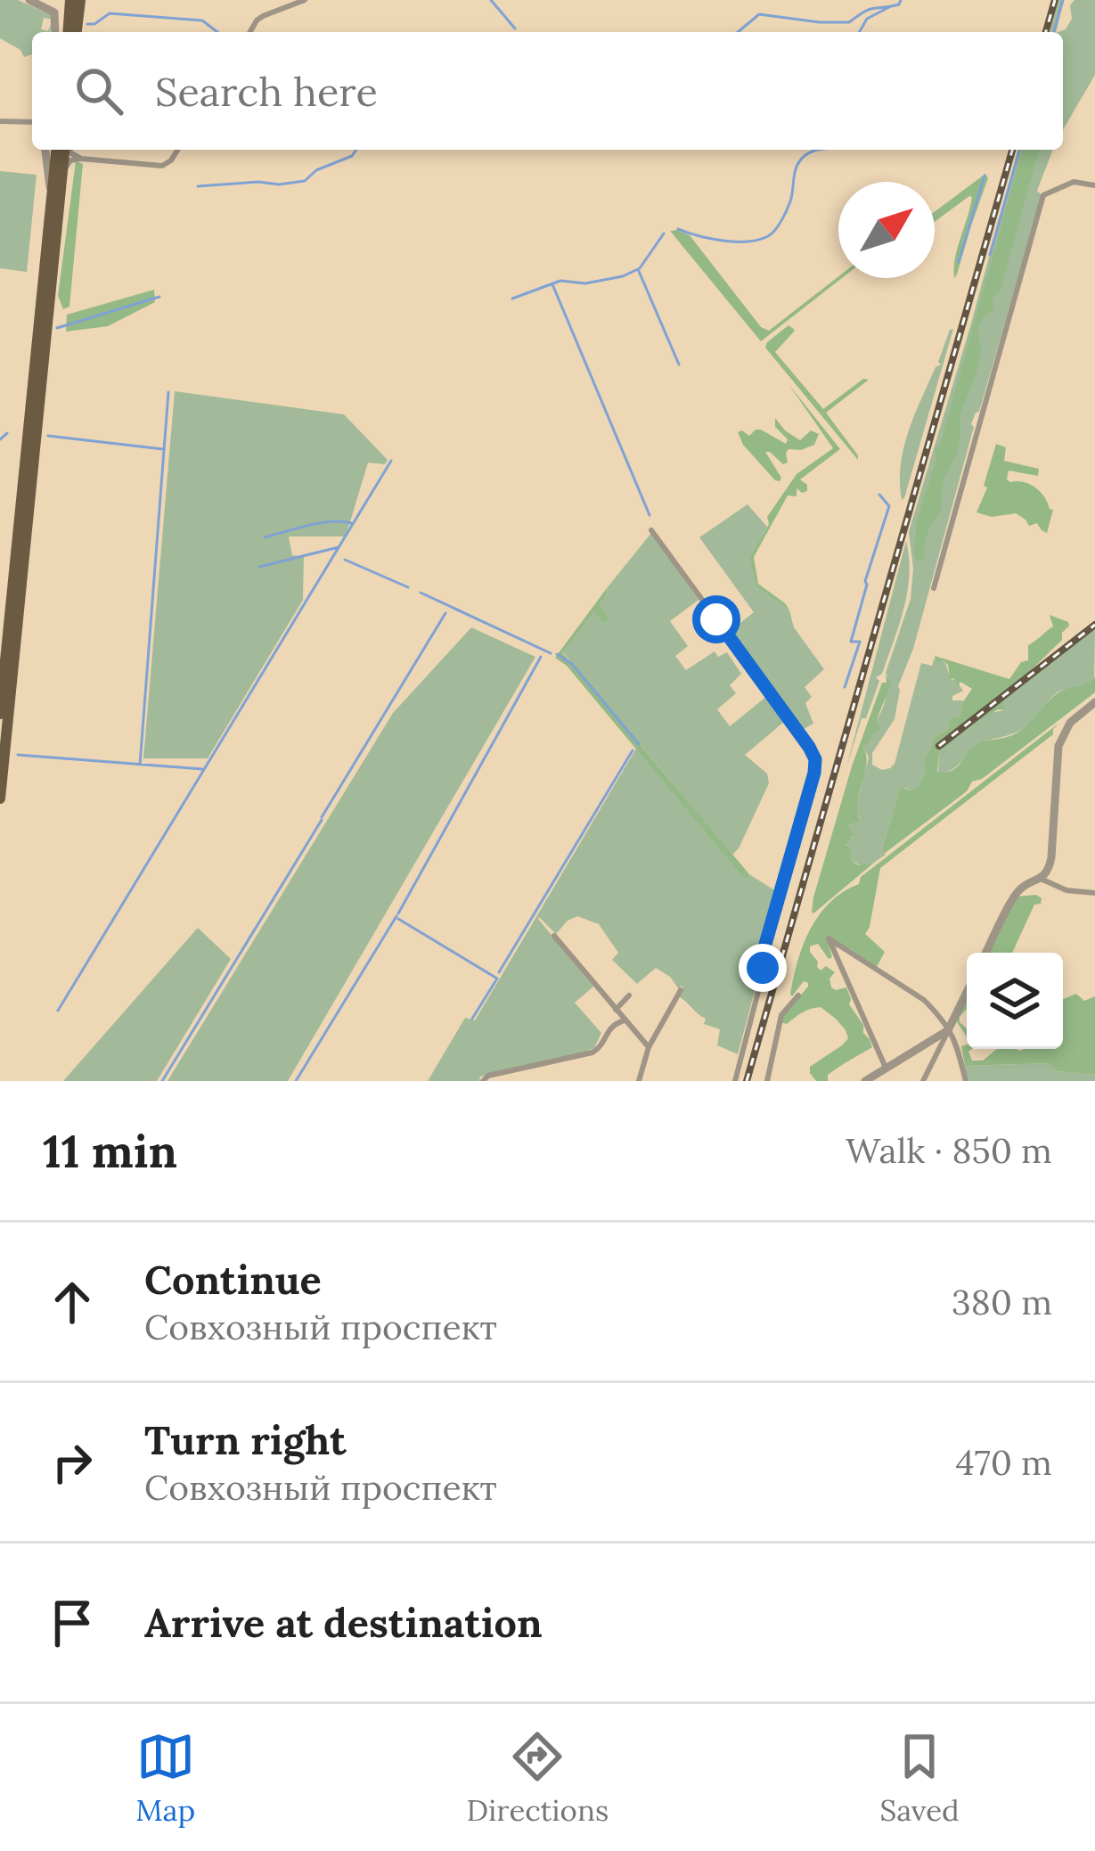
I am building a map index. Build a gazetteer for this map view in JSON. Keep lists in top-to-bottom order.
{
  "north": "top right",
  "page": {
    "search": "Search here",
    "heading": ["11 min", "Walk · 850 m"],
    "list": [
      ["Continue", "Совхозный проспект", "380 m"],
      ["Turn right", "Совхозный проспект", "470 m"],
      "Arrive at destination"
    ],
    "nav": ["Map", "Directions", "Saved"]
  }
}
